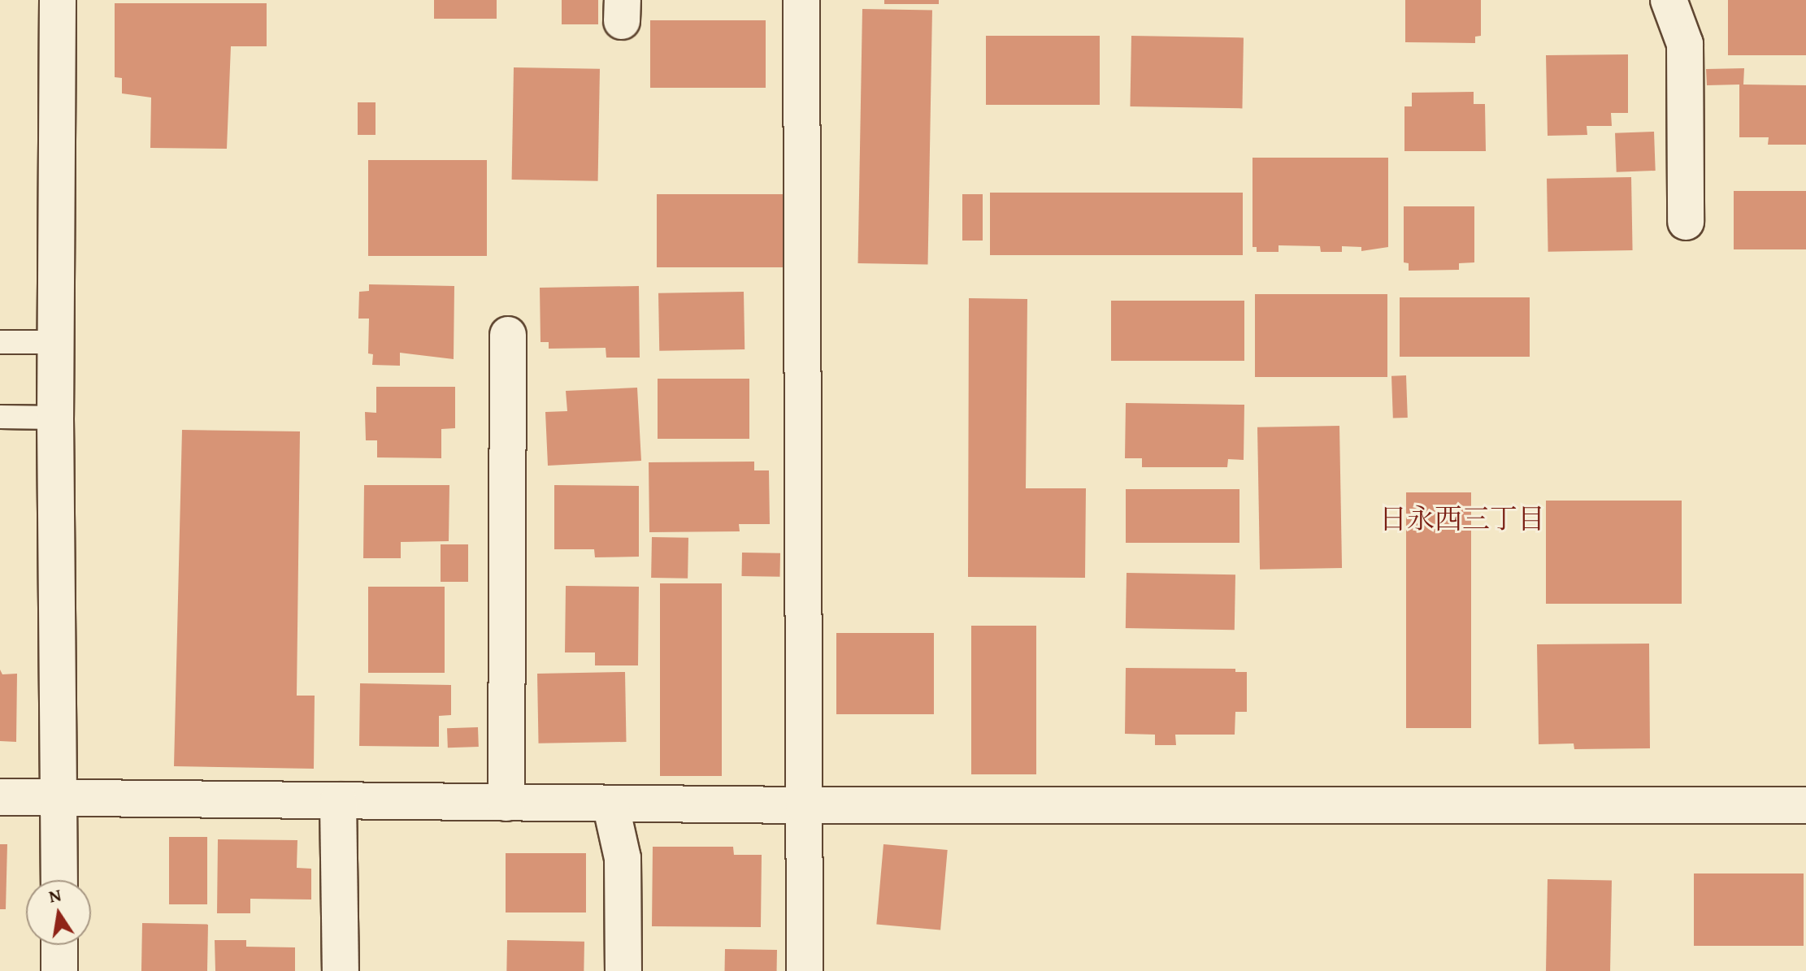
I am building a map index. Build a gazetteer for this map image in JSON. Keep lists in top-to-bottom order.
{
  "districts": ["日永西三丁目"],
  "north": "top"
}
